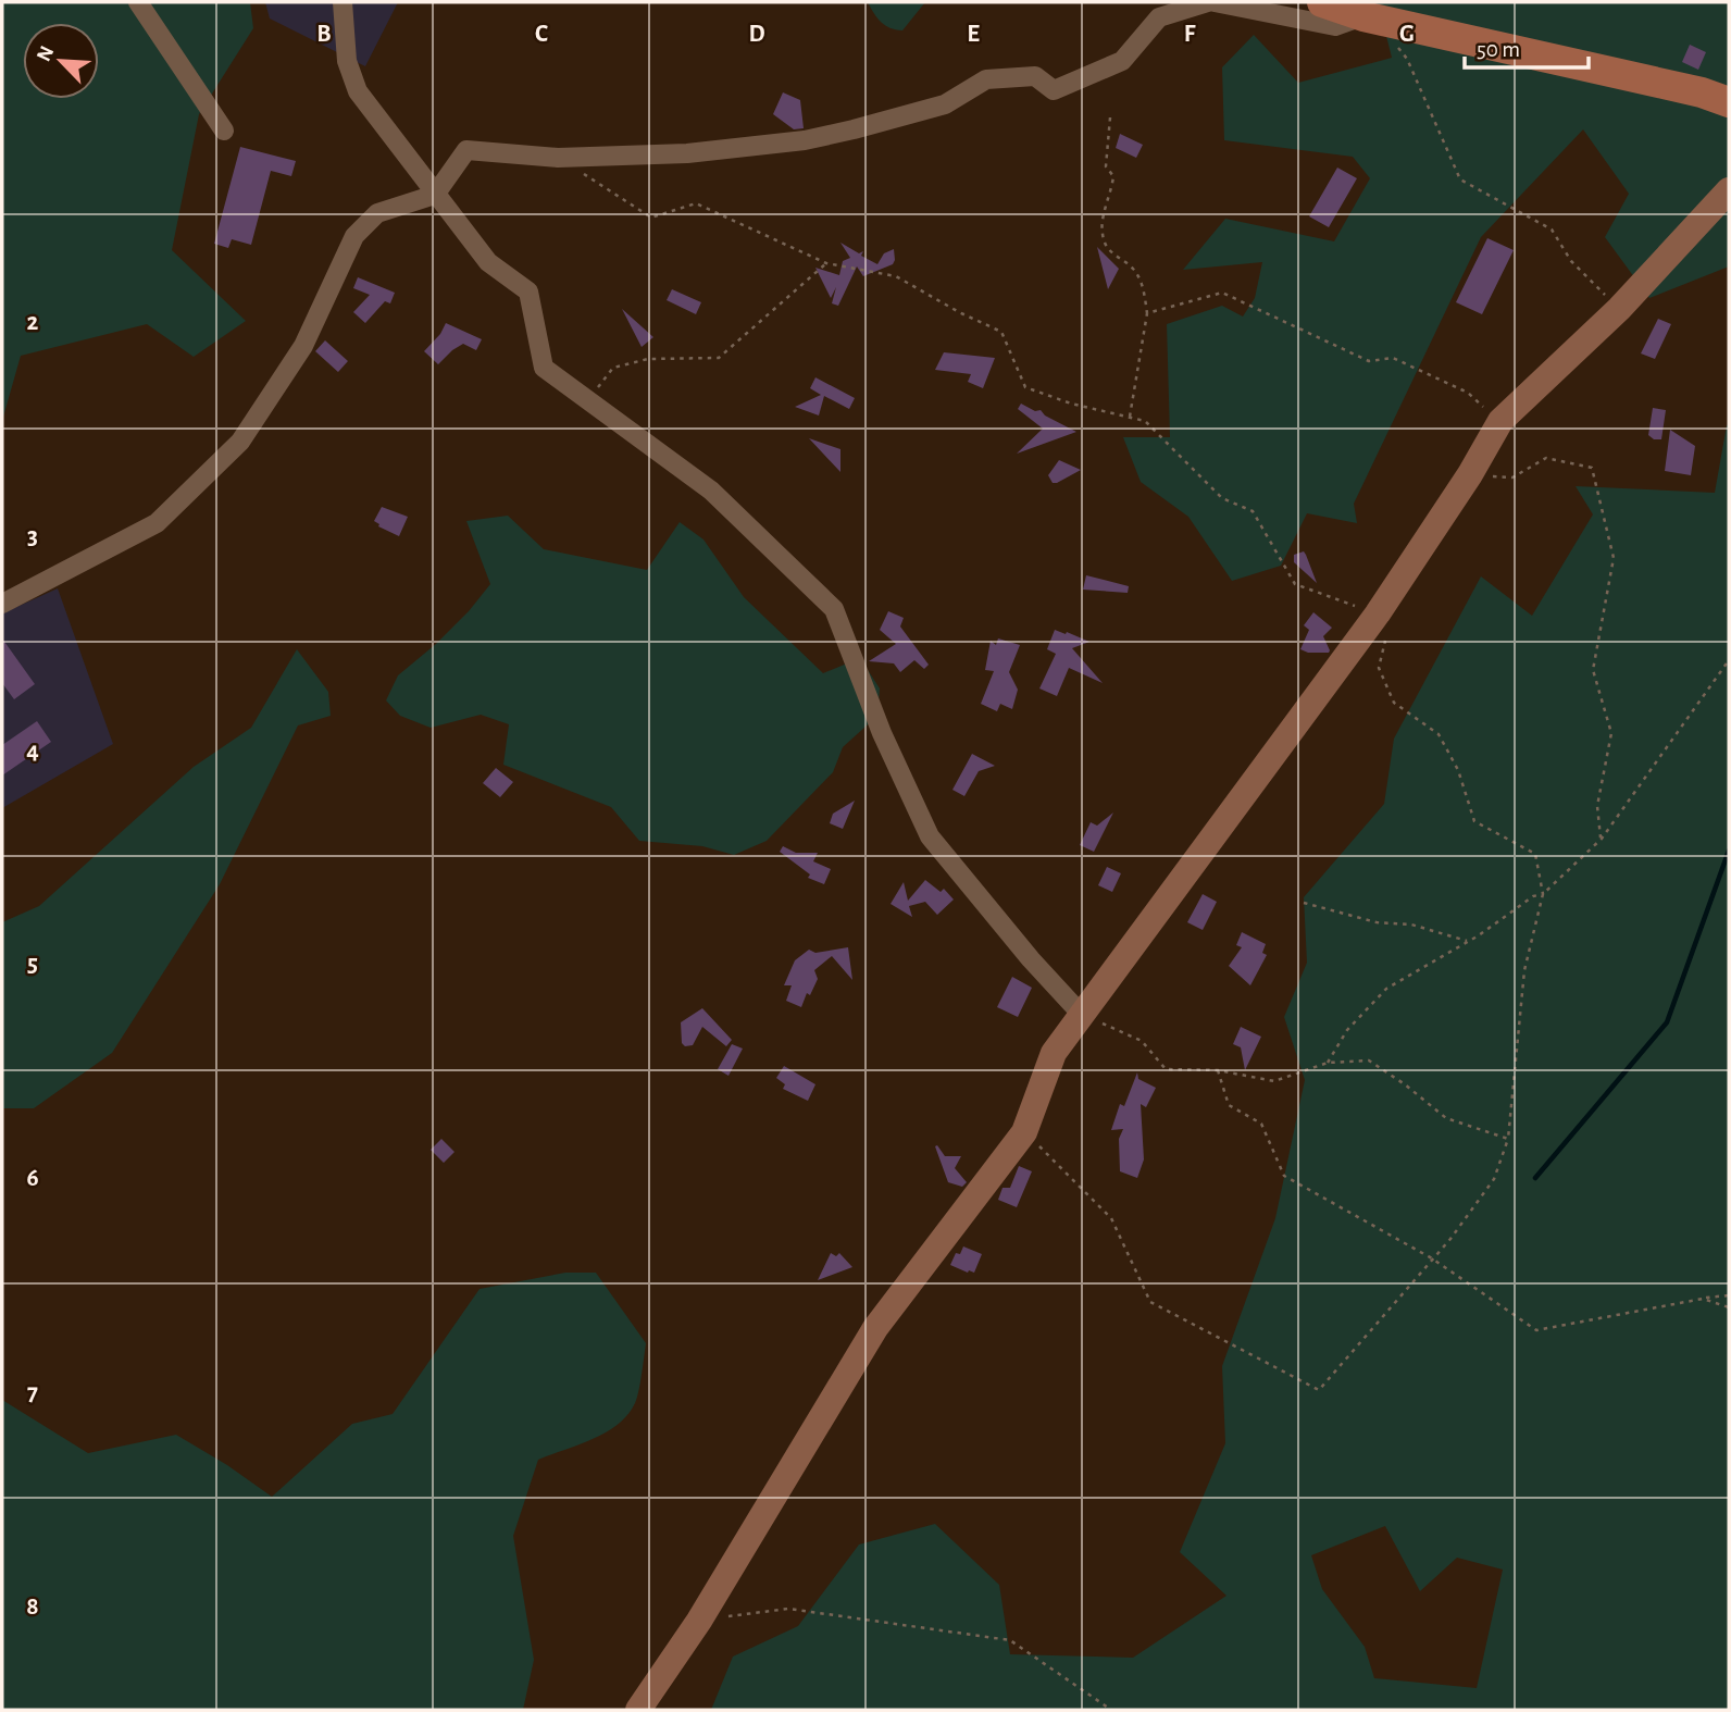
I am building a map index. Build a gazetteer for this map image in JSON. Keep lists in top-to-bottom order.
{
  "scale_bar": "50 m",
  "north": "top left",
  "grid": {
    "columns": [
      "B",
      "C",
      "D",
      "E",
      "F",
      "G"
    ],
    "rows": [
      "2",
      "3",
      "4",
      "5",
      "6",
      "7",
      "8"
    ]
  }
}
